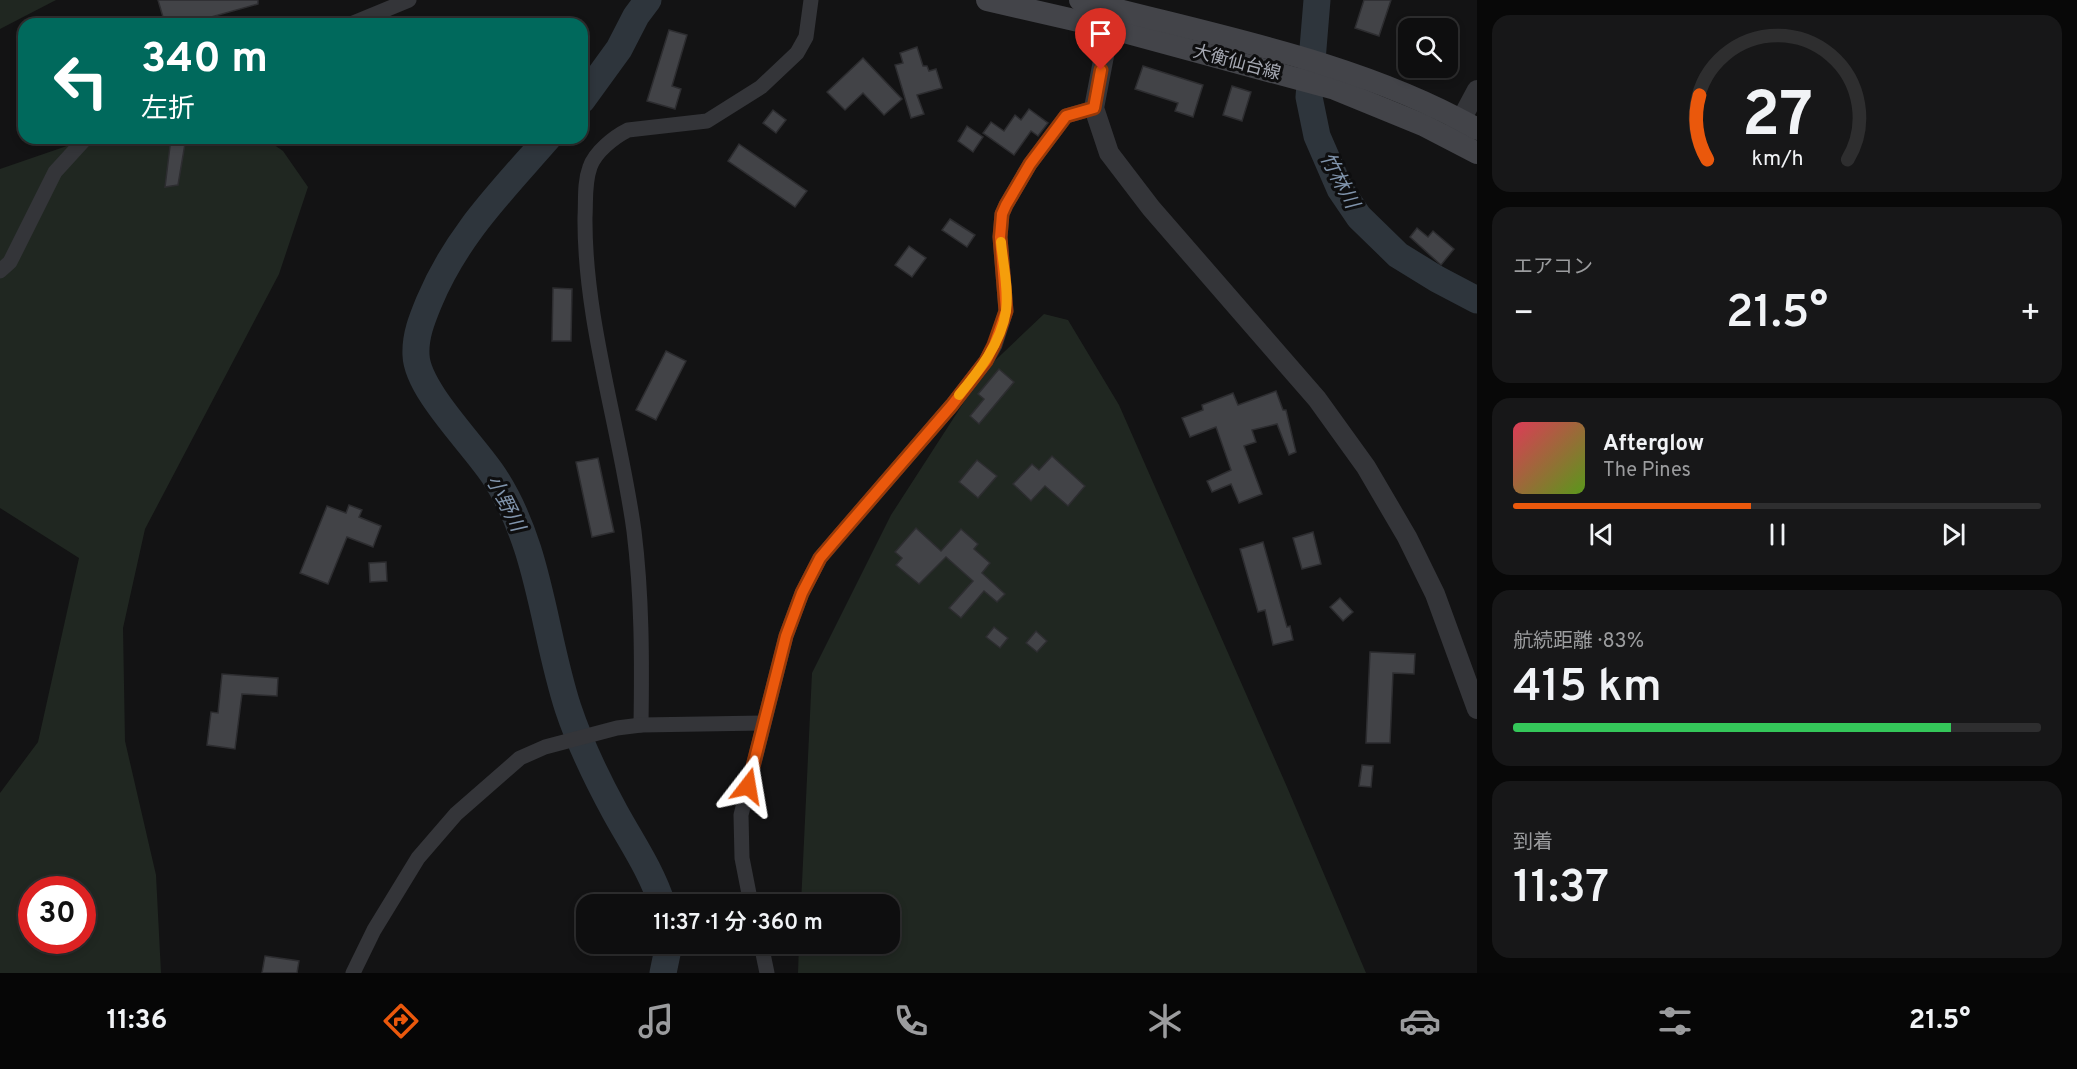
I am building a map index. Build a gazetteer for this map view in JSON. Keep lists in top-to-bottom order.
{
  "streets": {
    "main road": ["大衡仙台線"]
  },
  "water": ["竹林川", "小野川"],
  "page": {
    "turn": ["340 m", "左折"],
    "tile": [
      "エアコン",
      ["航続距離 · 83%", "415 km"],
      ["到着", "11:37"]
    ],
    "heat": ["−", "21.5°", "+"],
    "song": ["Afterglow", "The Pines"],
    "limit": "30",
    "trip": "11:37 · 1 分 · 360 m",
    "tabs": ["11:36", "21.5°"],
    "gauge": ["27", "km/h"]
  }
}
